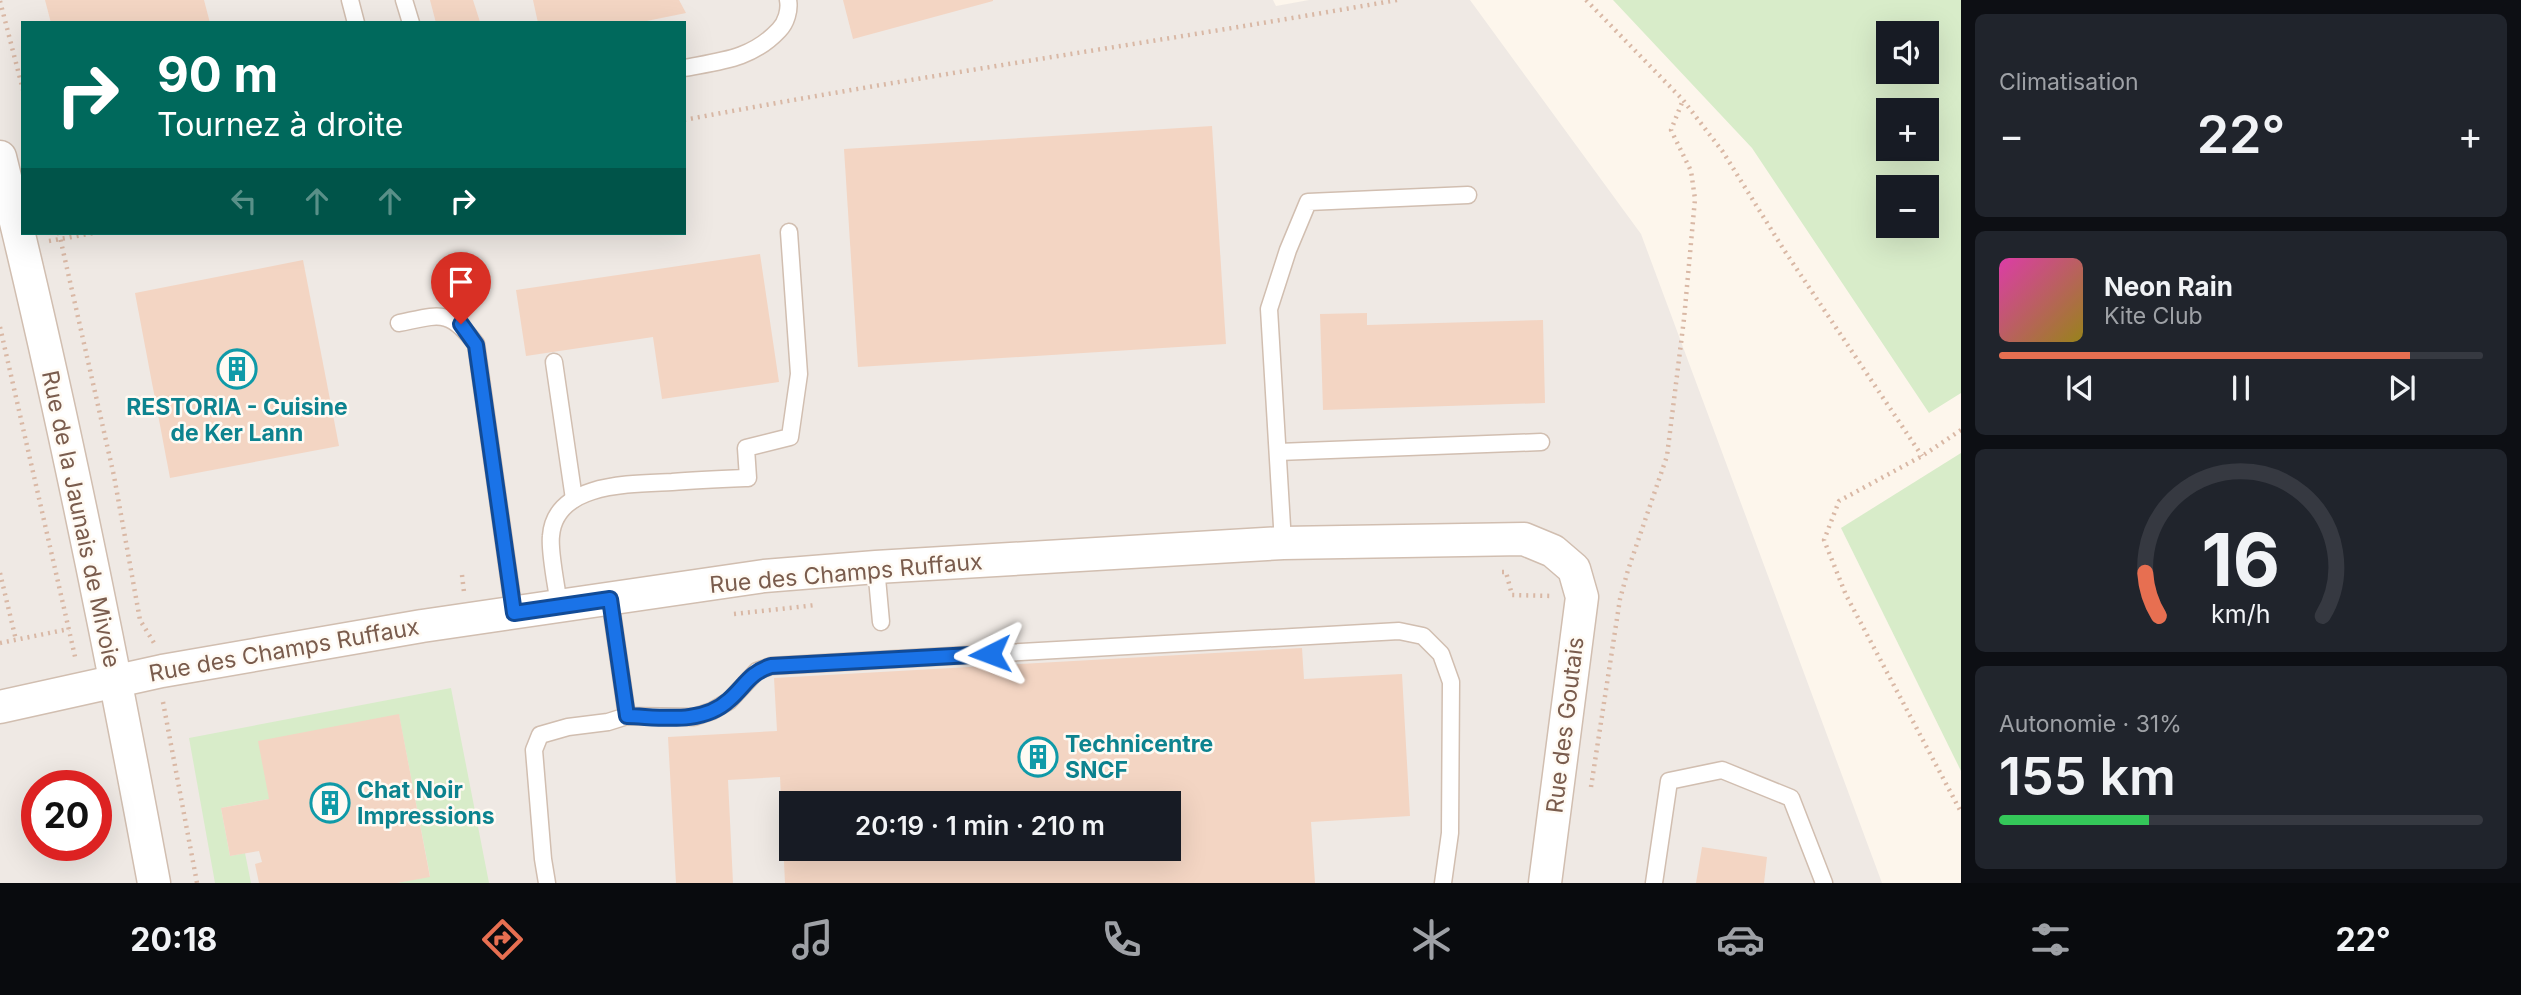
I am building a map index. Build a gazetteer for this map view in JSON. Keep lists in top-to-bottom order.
{
  "streets": {
    "street": ["Rue de la Jaunais de Mivoie", "Rue des Champs Ruffaux", "Rue des Goutais"]
  },
  "crossings": [
    ["Rue de la Jaunais de Mivoie", "Rue des Champs Ruffaux"],
    ["Rue des Champs Ruffaux", "Rue des Goutais"]
  ],
  "places": {
    "building": ["RESTORIA - Cuisine de Ker Lann", "Technicentre SNCF", "Chat Noir Impressions"]
  },
  "page": {
    "tile": [
      "Climatisation",
      ["Autonomie · 31%", "155 km"]
    ],
    "map_buttons": ["+", "−"],
    "turn": ["90 m", "Tournez à droite"],
    "heat": ["−", "22°", "+"],
    "song": ["Neon Rain", "Kite Club"],
    "limit": "20",
    "trip": "20:19 · 1 min · 210 m",
    "tabs": ["20:18", "22°"],
    "gauge": ["16", "km/h"]
  }
}
